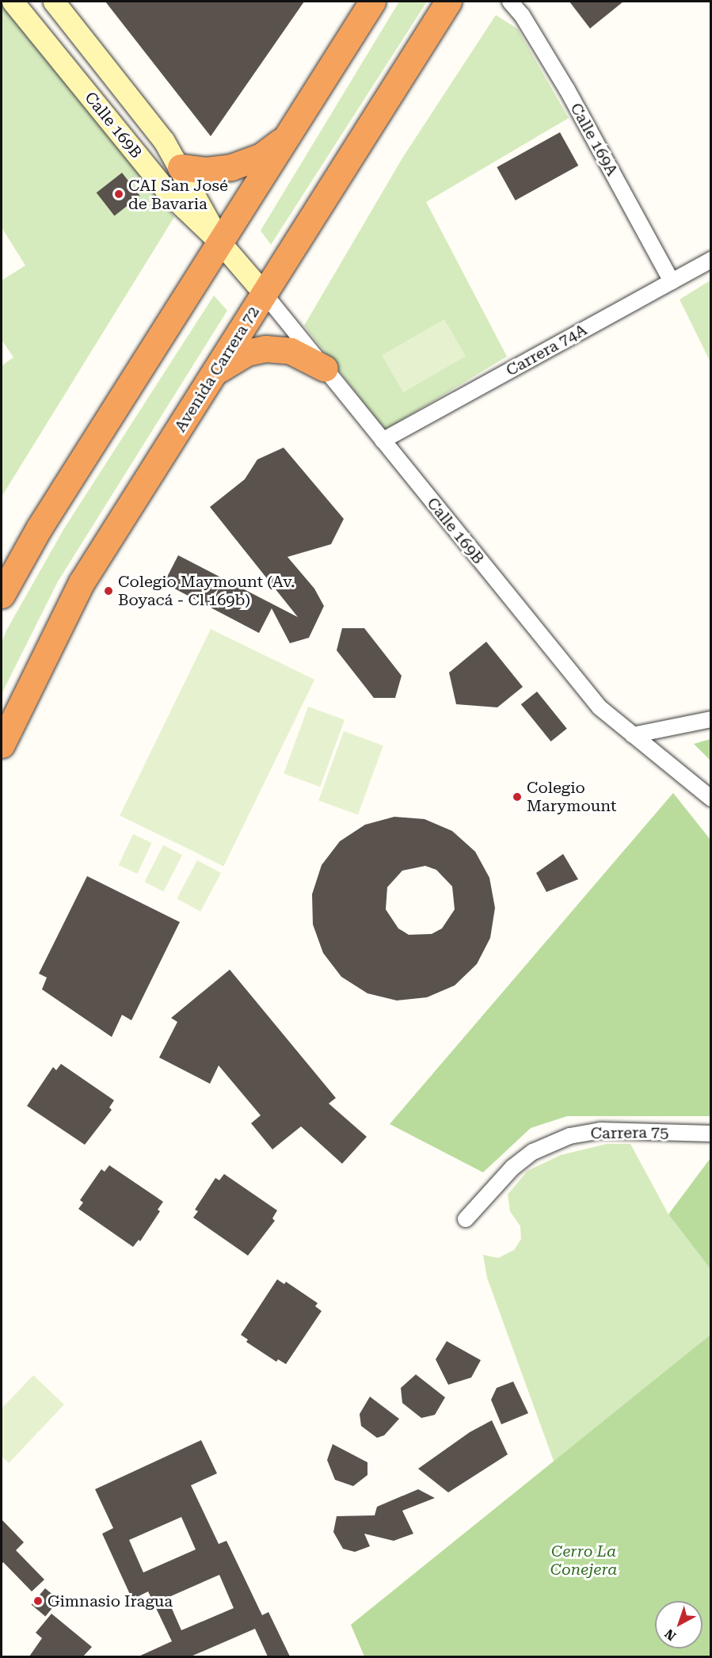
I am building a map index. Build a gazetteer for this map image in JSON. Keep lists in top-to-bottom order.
{
  "streets": {
    "highway": ["Avenida Carrera 72"],
    "main road": ["Calle 169B"],
    "street": ["Calle 169A", "Carrera 74A", "Carrera 75"]
  },
  "crossings": [
    ["Calle 169B", "Carrera 74A"],
    ["Calle 169B", "Avenida Carrera 72"],
    ["Calle 169A", "Carrera 74A"]
  ],
  "parks": ["Cerro La Conejera"],
  "places": [
    "CAI San José de Bavaria",
    "Colegio Maymount (Av. Boyacá - Cl 169b)",
    "Colegio Marymount",
    "Gimnasio Iragua"
  ],
  "north": "bottom left"
}
